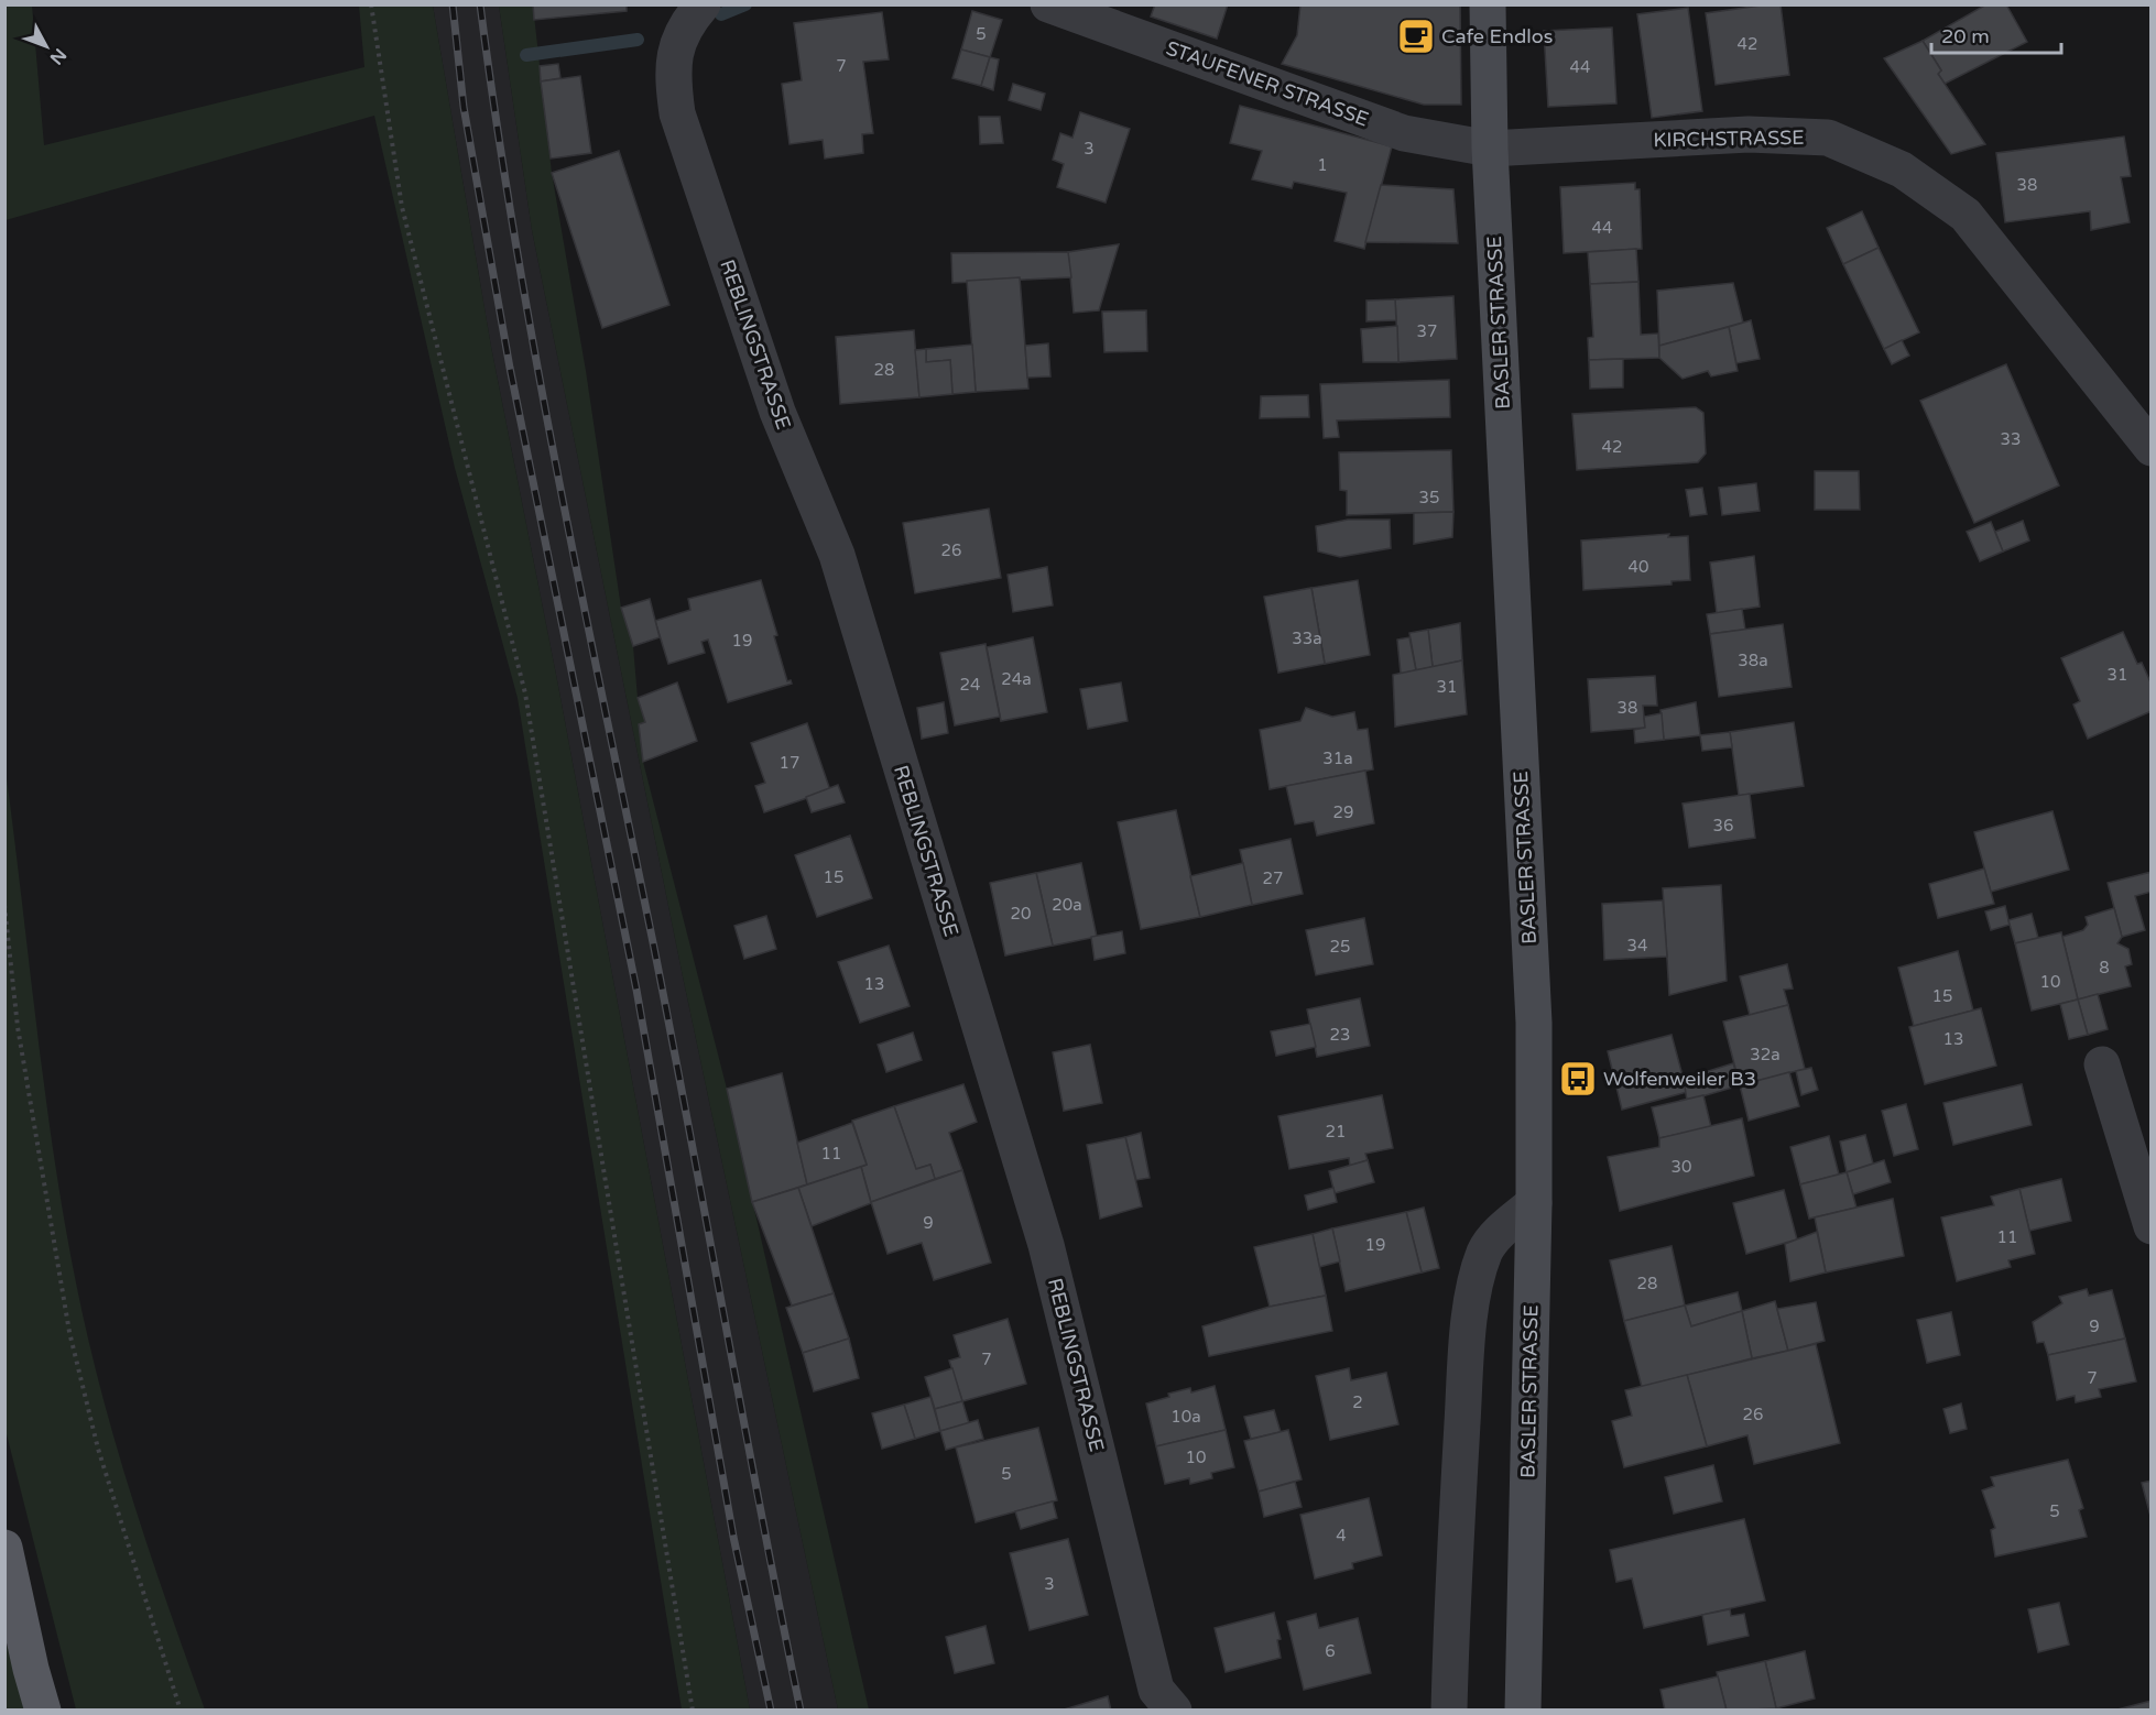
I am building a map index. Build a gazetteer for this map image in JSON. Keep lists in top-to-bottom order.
{
  "streets": {
    "main road": ["BASLER STRASSE"],
    "street": ["STAUFENER STRASSE", "KIRCHSTRASSE", "REBLINGSTRASSE"]
  },
  "crossings": [
    ["STAUFENER STRASSE", "KIRCHSTRASSE"],
    ["STAUFENER STRASSE", "BASLER STRASSE"],
    ["KIRCHSTRASSE", "BASLER STRASSE"]
  ],
  "places": {
    "cafe": ["Cafe Endlos"],
    "bus stop": ["Wolfenweiler B3"]
  },
  "house_numbers": [
    "5",
    "42",
    "7",
    "44",
    "3",
    "1",
    "38",
    "44",
    "37",
    "28",
    "33",
    "42",
    "35",
    "26",
    "40",
    "33a",
    "19",
    "38a",
    "31",
    "24a",
    "24",
    "31",
    "38",
    "31a",
    "17",
    "29",
    "36",
    "15",
    "27",
    "20a",
    "20",
    "34",
    "25",
    "8",
    "10",
    "13",
    "15",
    "23",
    "13",
    "32a",
    "21",
    "11",
    "30",
    "9",
    "11",
    "19",
    "28",
    "9",
    "7",
    "7",
    "2",
    "26",
    "10a",
    "10",
    "5",
    "5",
    "4",
    "3",
    "6"
  ],
  "scale_bar": "20 m",
  "north": "bottom right"
}
